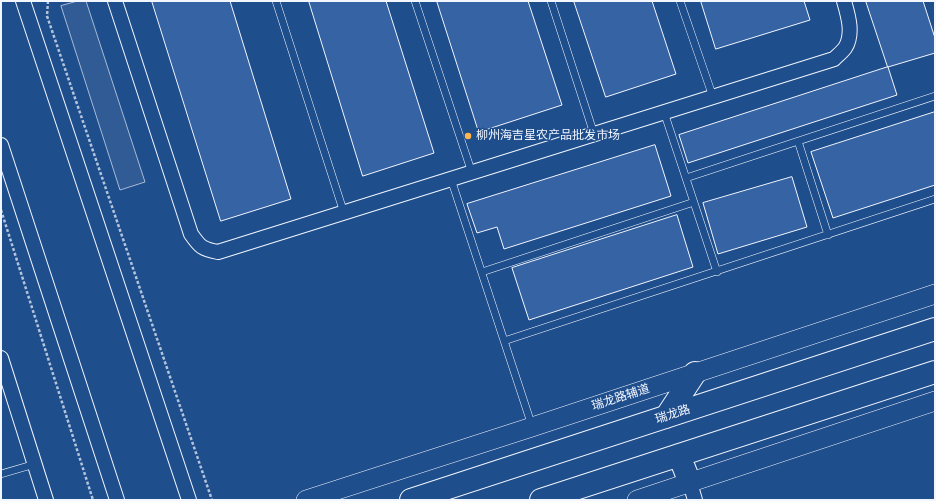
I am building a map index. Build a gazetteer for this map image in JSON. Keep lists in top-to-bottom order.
{
  "streets": {
    "highway": ["瑞龙路"],
    "main road": ["瑞龙路辅道"]
  },
  "places": ["柳州海吉星农产品批发市场"]
}
